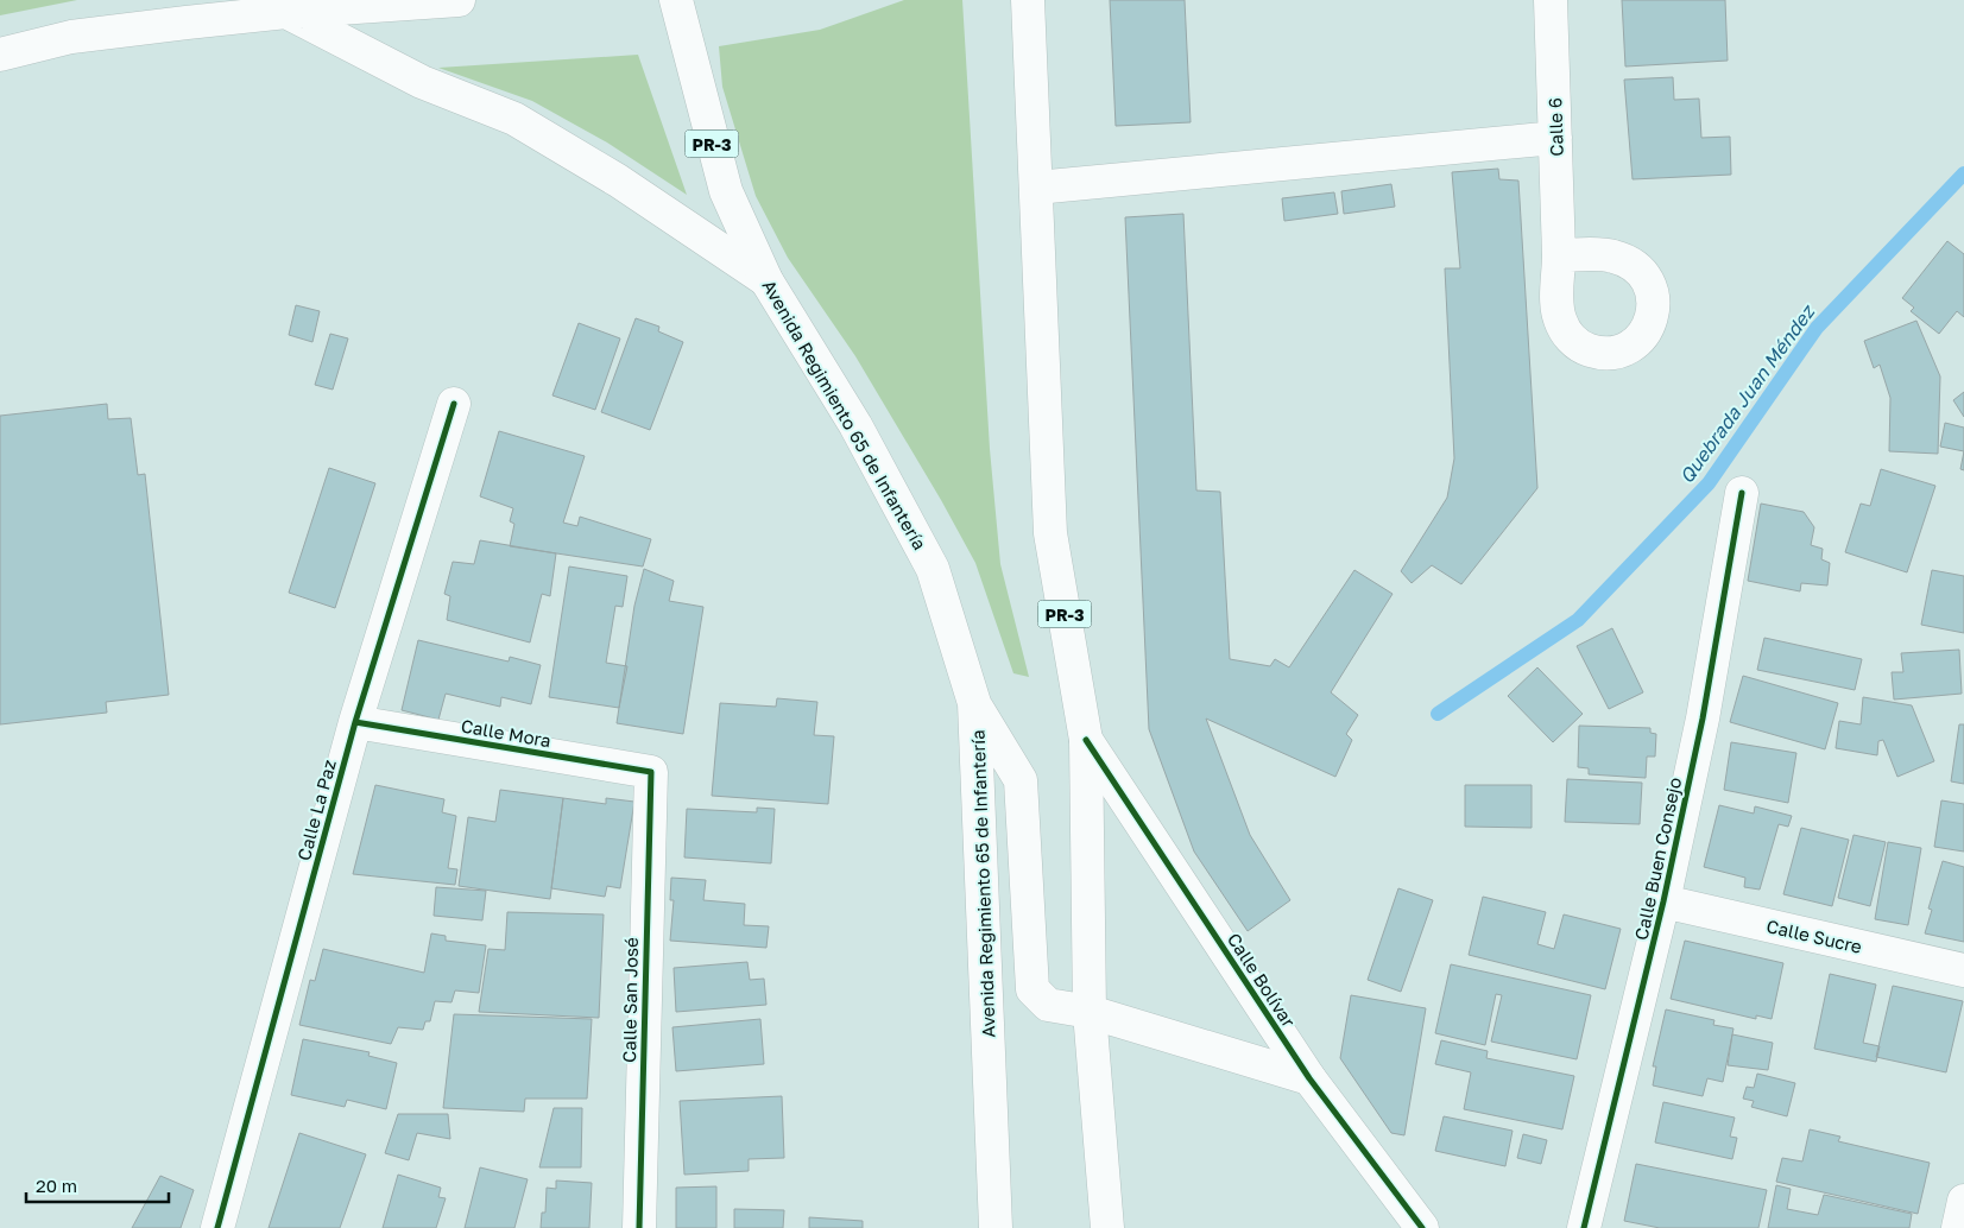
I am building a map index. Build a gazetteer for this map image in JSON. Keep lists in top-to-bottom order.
{
  "streets": {
    "main road": [
      "Calle 6",
      "PR-3",
      "Avenida Regimiento 65 de Infantería",
      "Calle Mora",
      "Calle La Paz",
      "Calle Buen Consejo",
      "Calle Sucre",
      "Calle Bolívar",
      "Calle San José"
    ]
  },
  "crossings": [
    ["PR-3", "Calle Bolívar"],
    ["Calle Mora", "Calle La Paz"],
    ["Calle Mora", "Calle San José"],
    ["Calle Buen Consejo", "Calle Sucre"]
  ],
  "water": ["Quebrada Juan Méndez"],
  "scale_bar": "20 m"
}
